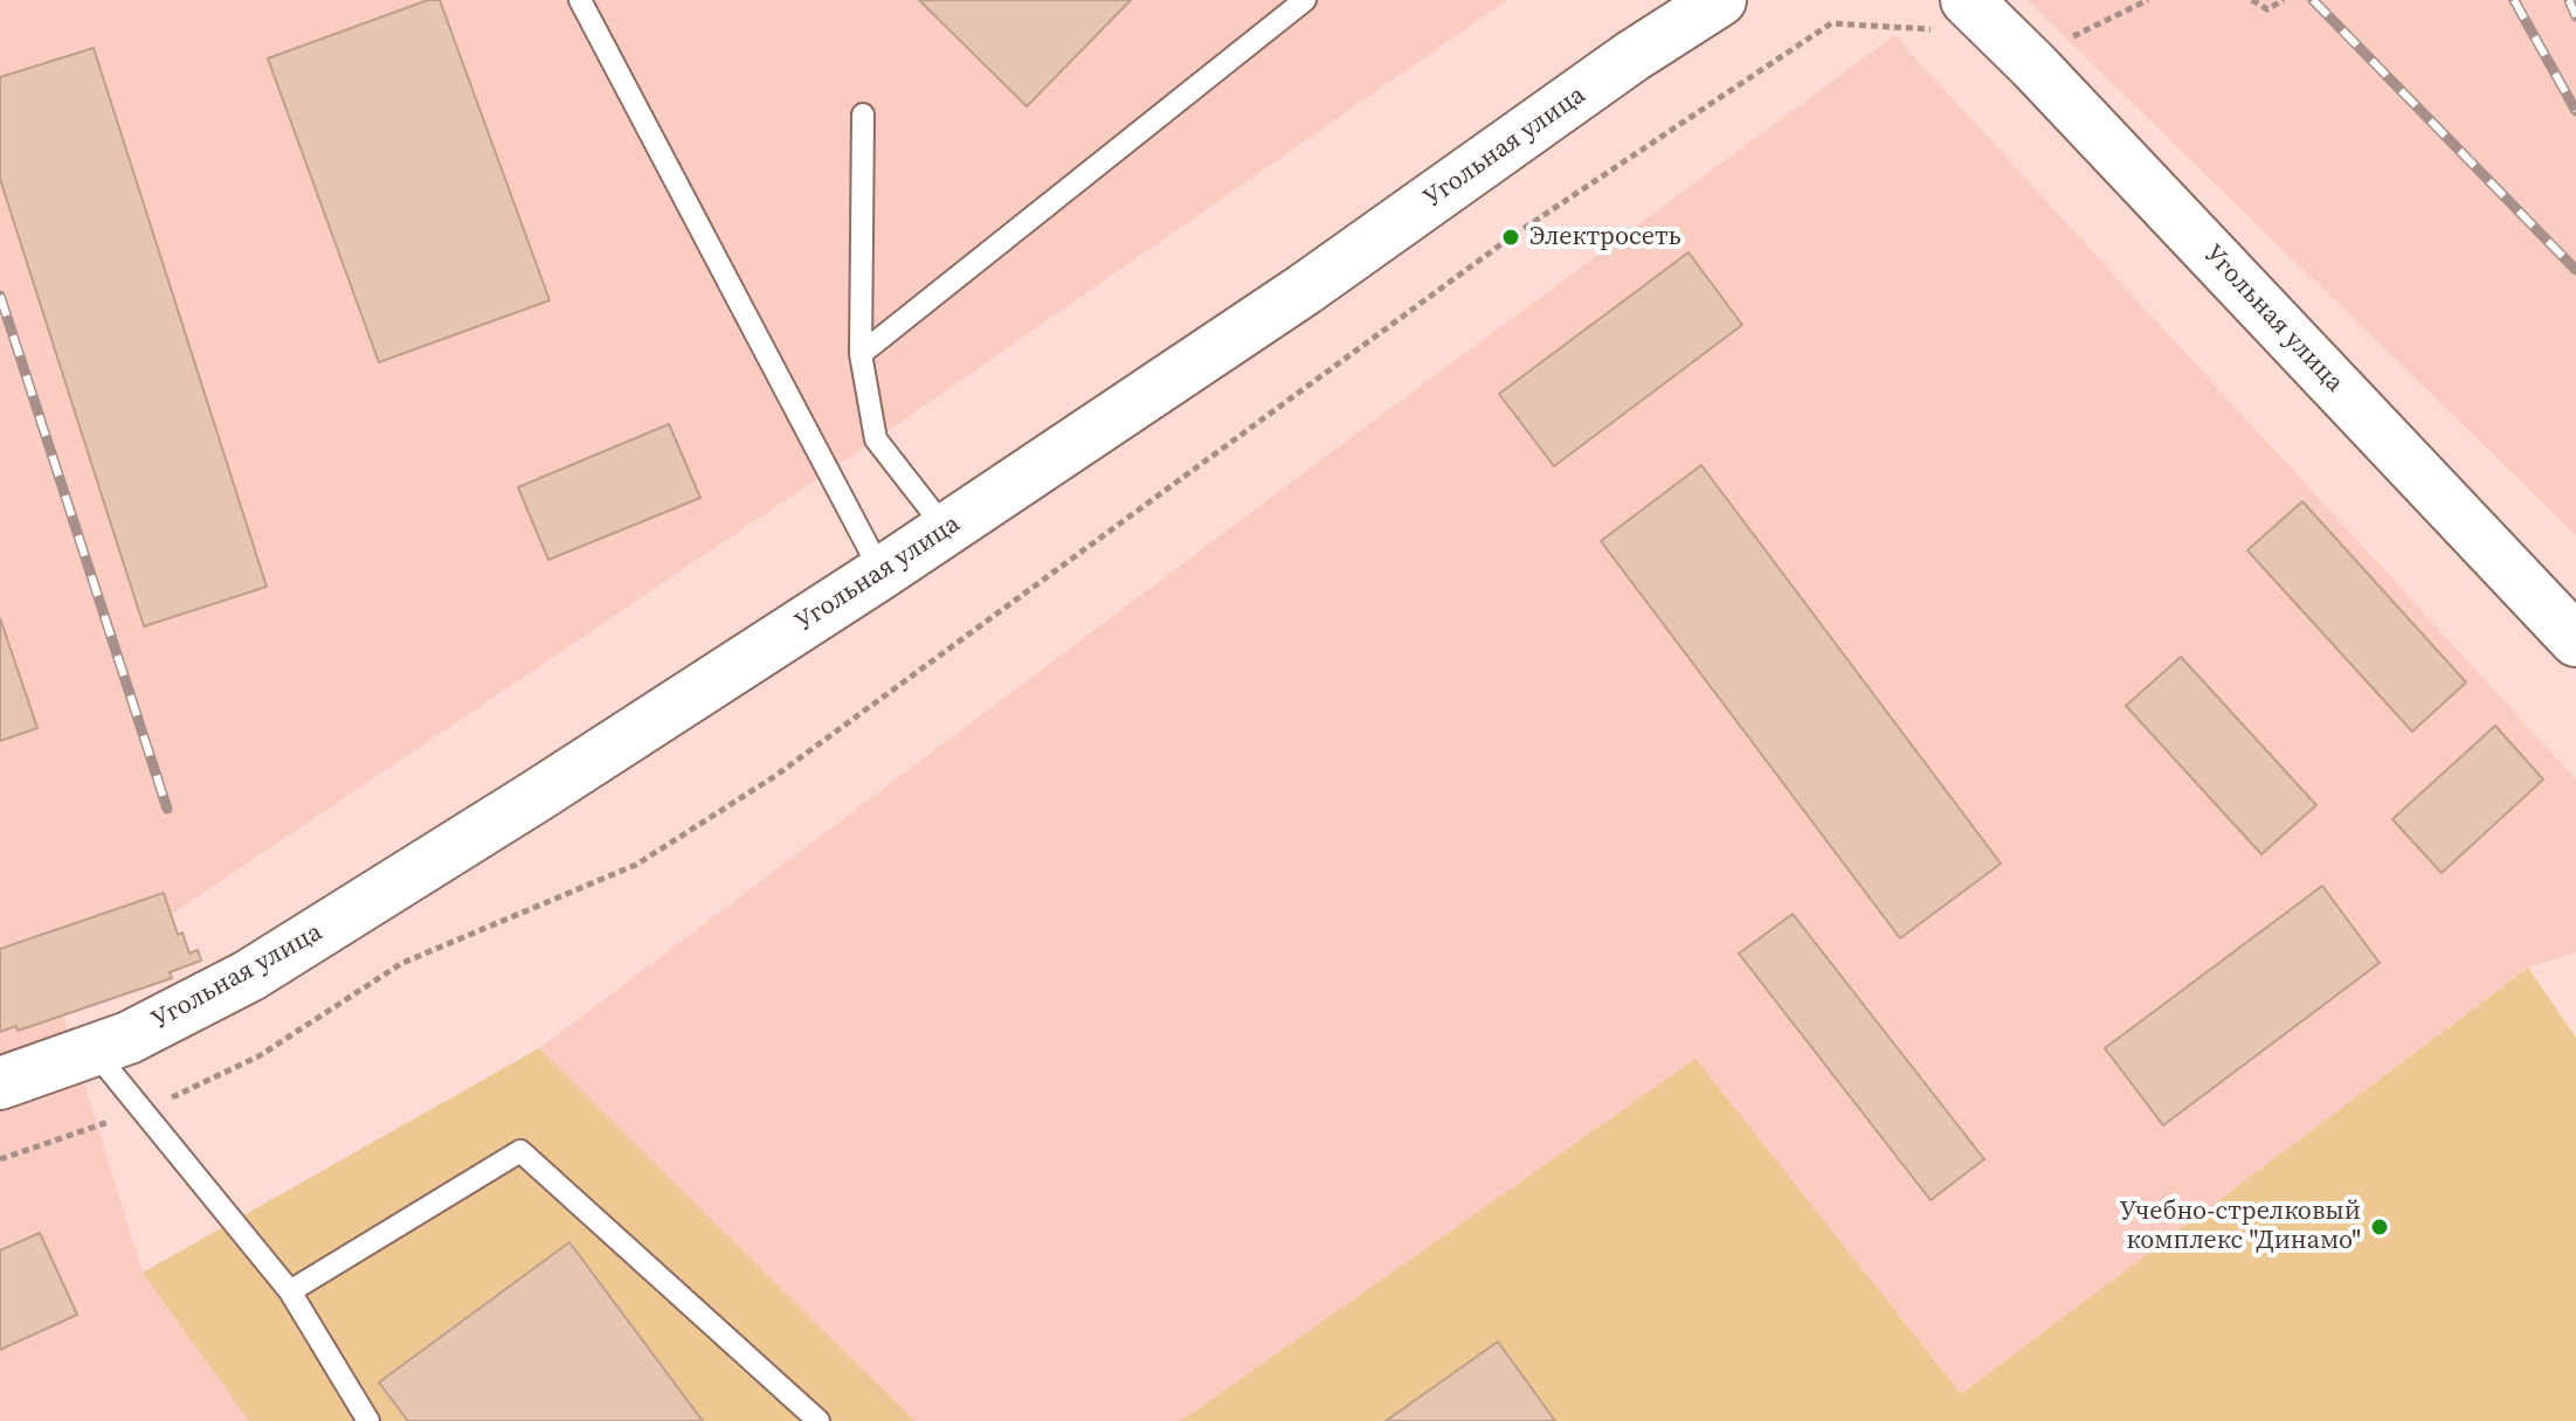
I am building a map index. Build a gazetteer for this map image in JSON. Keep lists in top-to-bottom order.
{
  "streets": {
    "street": ["Угольная улица"]
  },
  "places": ["Электросеть", "Учебно-стрелковый комплекс \"Динамо\""]
}
